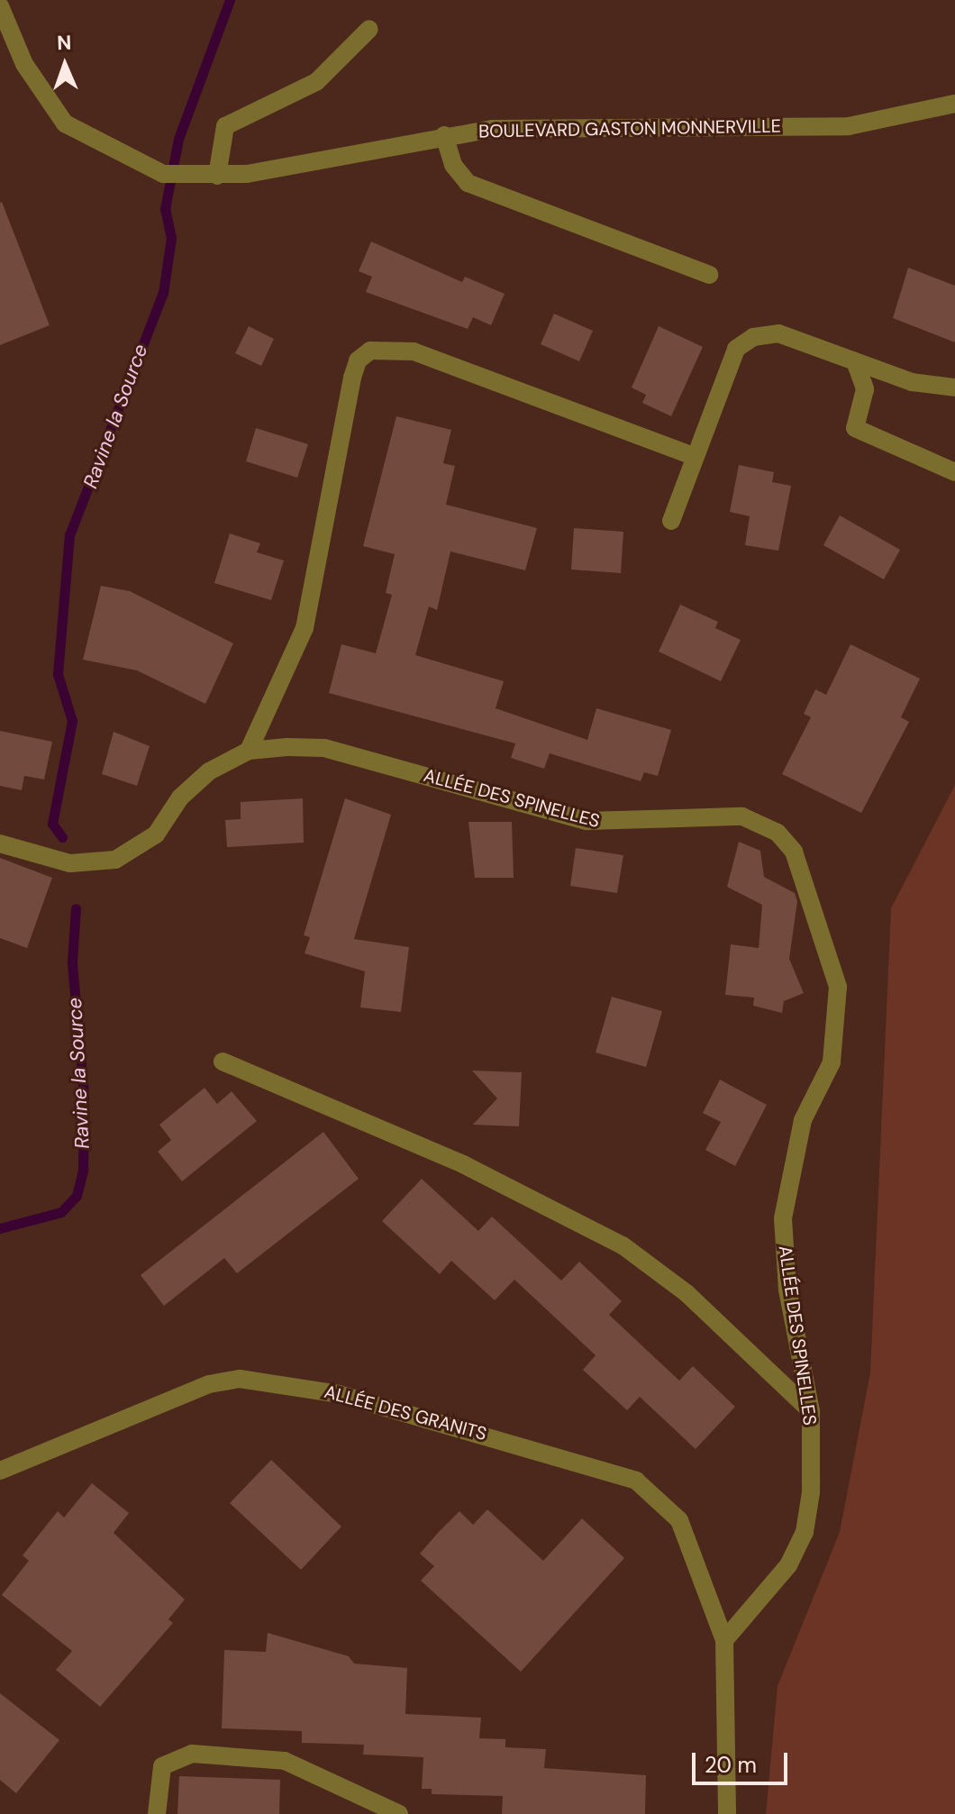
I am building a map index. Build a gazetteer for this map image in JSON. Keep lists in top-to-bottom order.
{
  "streets": {
    "street": ["BOULEVARD GASTON MONNERVILLE", "ALLÉE DES SPINELLES", "ALLÉE DES GRANITS"]
  },
  "crossings": [
    ["ALLÉE DES SPINELLES", "ALLÉE DES GRANITS"]
  ],
  "water": ["Ravine la Source"],
  "scale_bar": "20 m",
  "north": "top"
}
